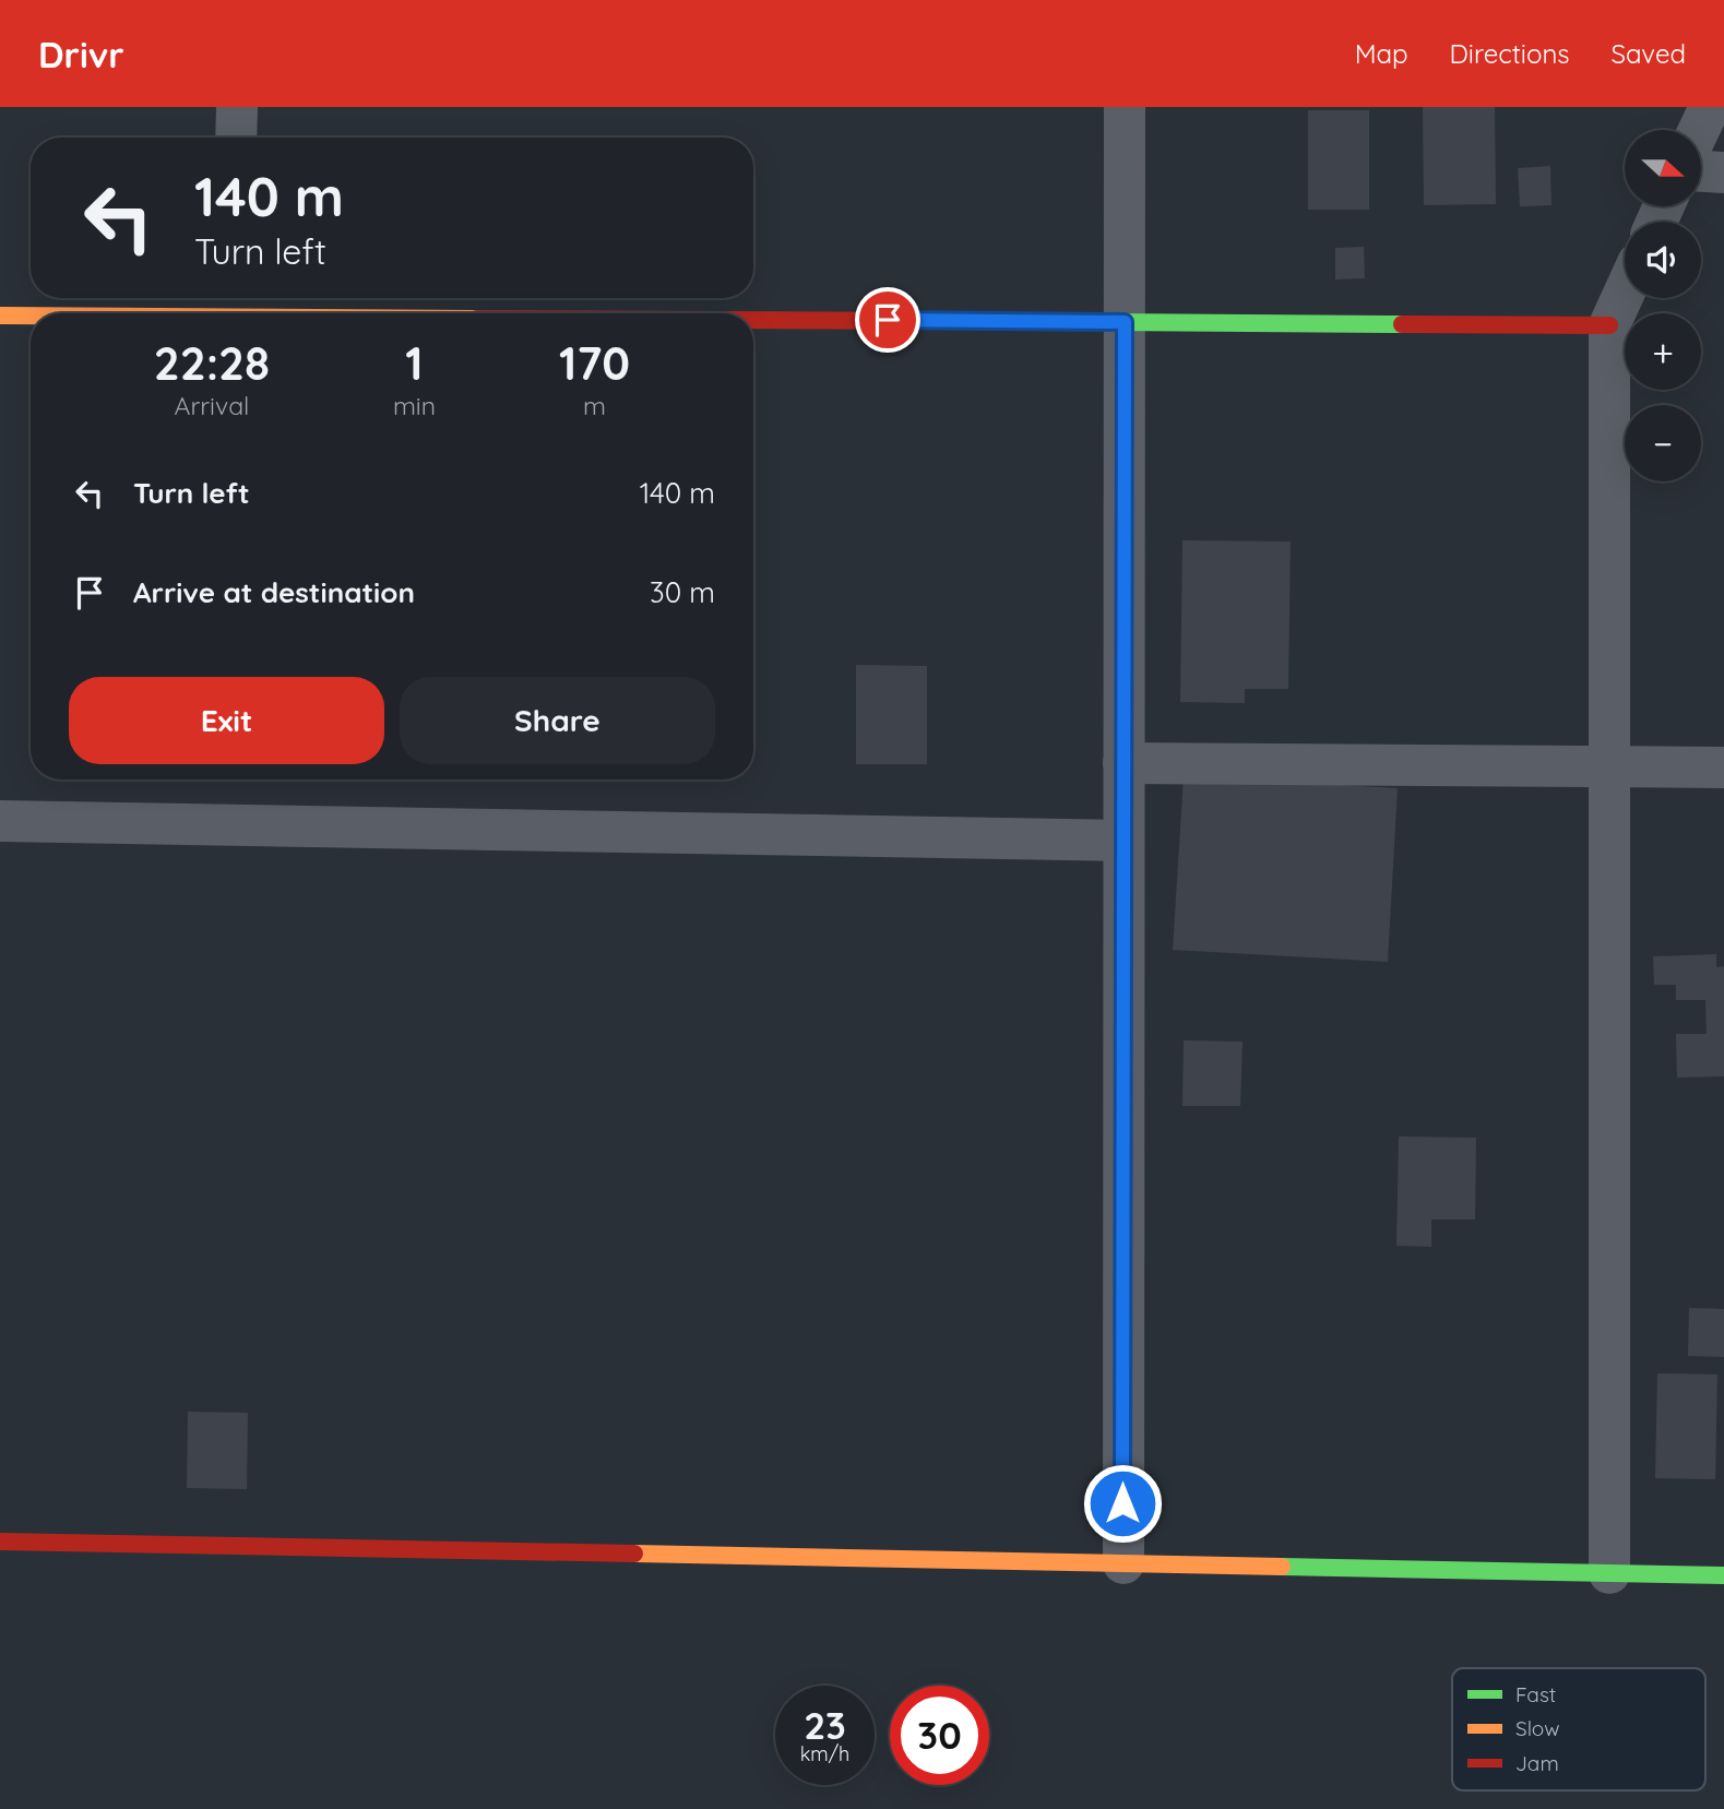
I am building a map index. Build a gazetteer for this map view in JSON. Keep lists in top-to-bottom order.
{
  "legend": ["Fast", "Slow", "Jam"],
  "north": "right",
  "page": {
    "header": "Drivr",
    "nav": ["Map", "Directions", "Saved"],
    "map_buttons": ["+", "−"],
    "turn": ["140 m", "Turn left"],
    "eta": [
      "22:28",
      "Arrival",
      "1",
      "min",
      "170",
      "m"
    ],
    "list": [
      {
        "name": "Turn left",
        "value": "140 m"
      },
      {
        "name": "Arrive at destination",
        "value": "30 m"
      }
    ],
    "buttons": ["Exit", "Share"],
    "speed": "23 km/h",
    "limit": "30"
  }
}
